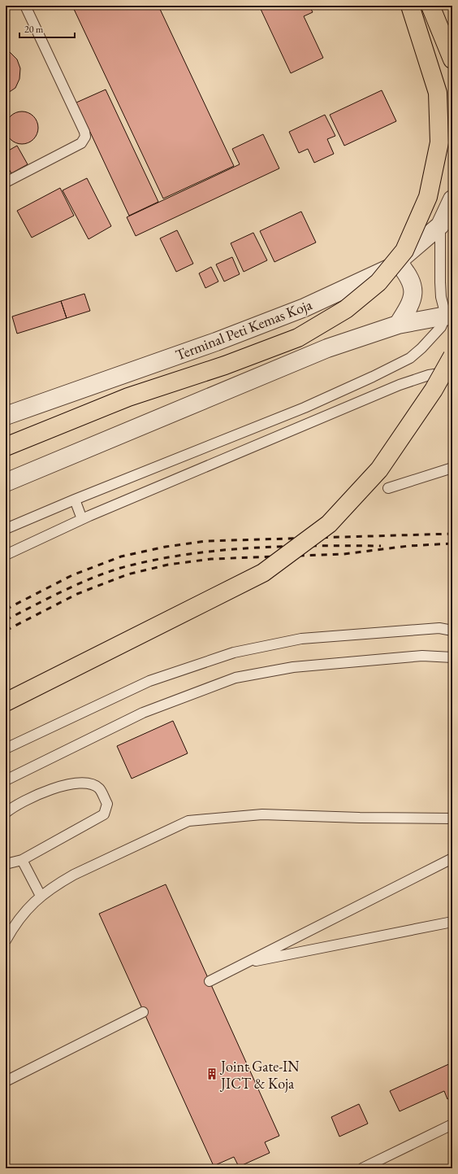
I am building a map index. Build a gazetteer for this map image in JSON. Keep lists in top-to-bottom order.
{
  "streets": {
    "street": ["Terminal Peti Kemas Koja"]
  },
  "places": {
    "building": ["Joint Gate-IN JICT & Koja"]
  },
  "scale_bar": "20 m"
}
